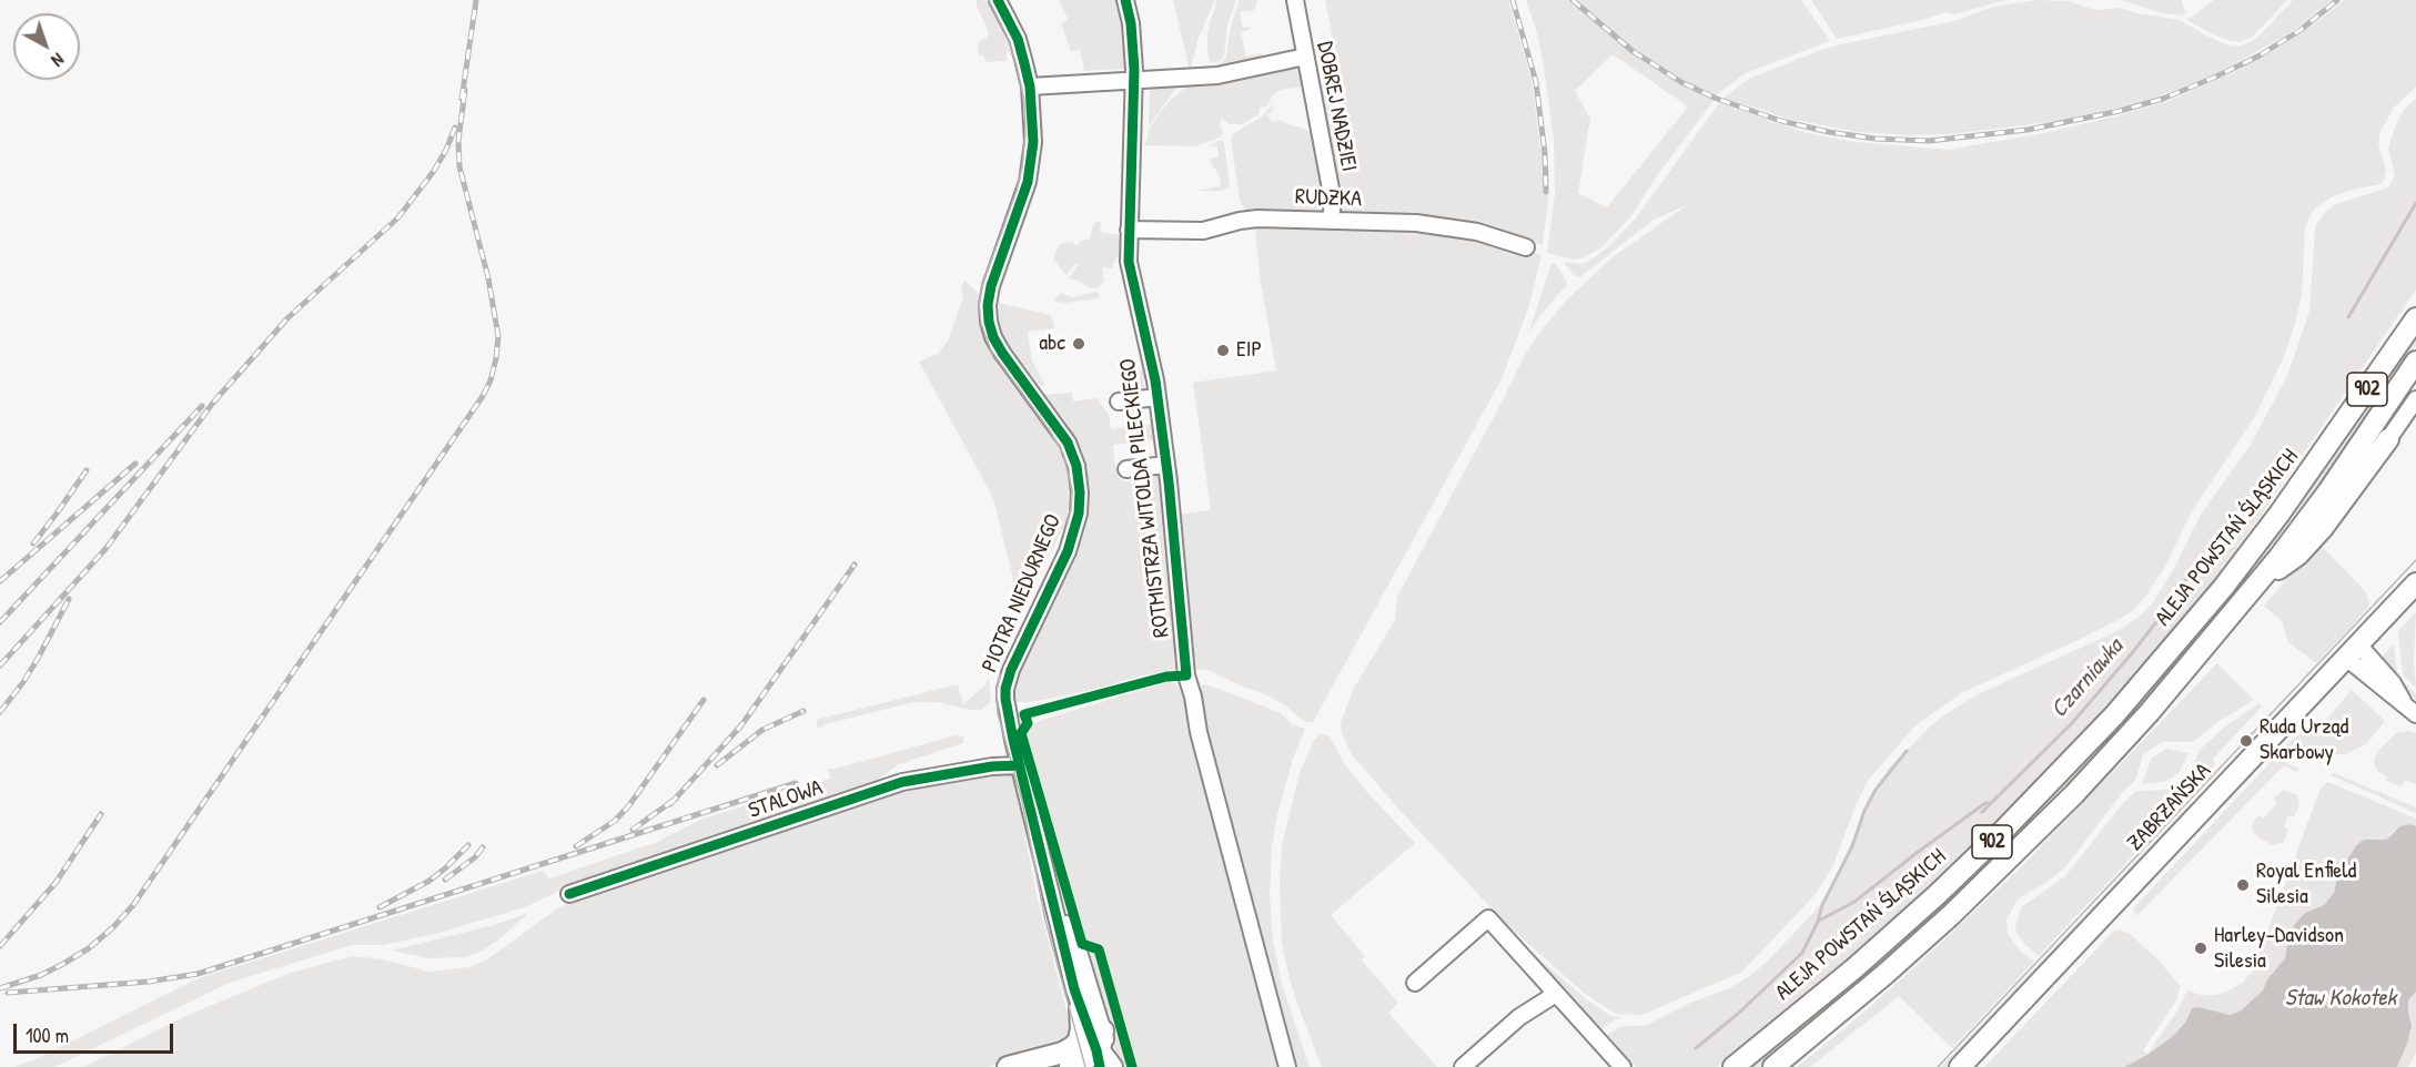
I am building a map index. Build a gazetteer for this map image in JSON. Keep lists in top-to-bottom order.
{
  "streets": {
    "main road": ["902", "ALEJA POWSTAŃ ŚLĄSKICH", "ZABRZAŃSKA"],
    "street": [
      "DOBREJ NADZIEI",
      "RUDZKA",
      "ROTMISTRZA WITOLDA PILECKIEGO",
      "PIOTRA NIEDURNEGO",
      "STALOWA"
    ]
  },
  "crossings": [
    ["DOBREJ NADZIEI", "RUDZKA"],
    ["RUDZKA", "ROTMISTRZA WITOLDA PILECKIEGO"],
    ["PIOTRA NIEDURNEGO", "STALOWA"]
  ],
  "water": ["Czarniawka", "Staw Kokotek"],
  "places": [
    "abc",
    "EIP",
    "Ruda Urząd Skarbowy",
    "Royal Enfield Silesia",
    "Harley-Davidson Silesia"
  ],
  "scale_bar": "100 m",
  "north": "bottom right"
}
